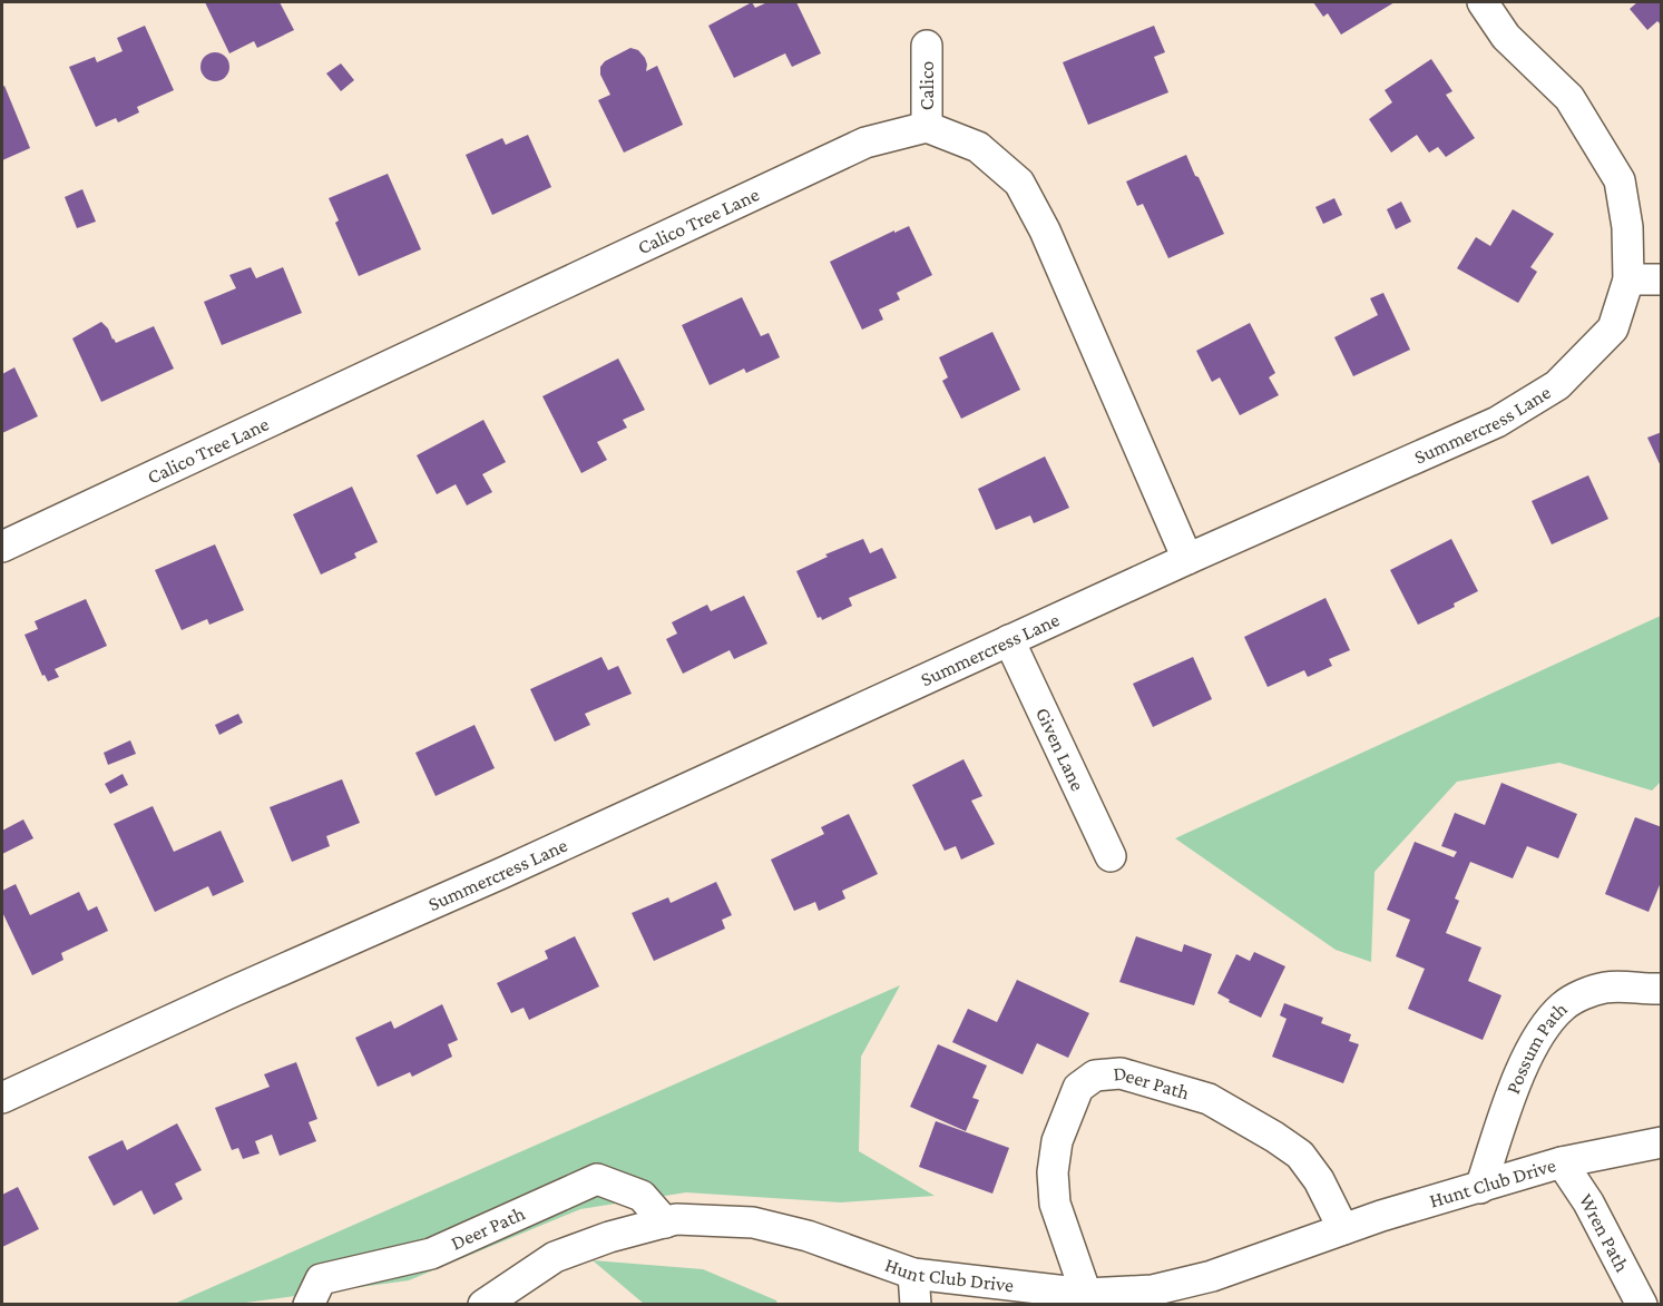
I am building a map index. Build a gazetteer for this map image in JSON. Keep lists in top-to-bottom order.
{
  "streets": {
    "street": [
      "Calico",
      "Calico Tree Lane",
      "Summercress Lane",
      "Given Lane",
      "Possum Path",
      "Deer Path",
      "Hunt Club Drive",
      "Wren Path"
    ]
  },
  "crossings": [
    ["Calico", "Calico Tree Lane"],
    ["Summercress Lane", "Given Lane"],
    ["Possum Path", "Hunt Club Drive"],
    ["Deer Path", "Hunt Club Drive"],
    ["Hunt Club Drive", "Wren Path"]
  ]
}
